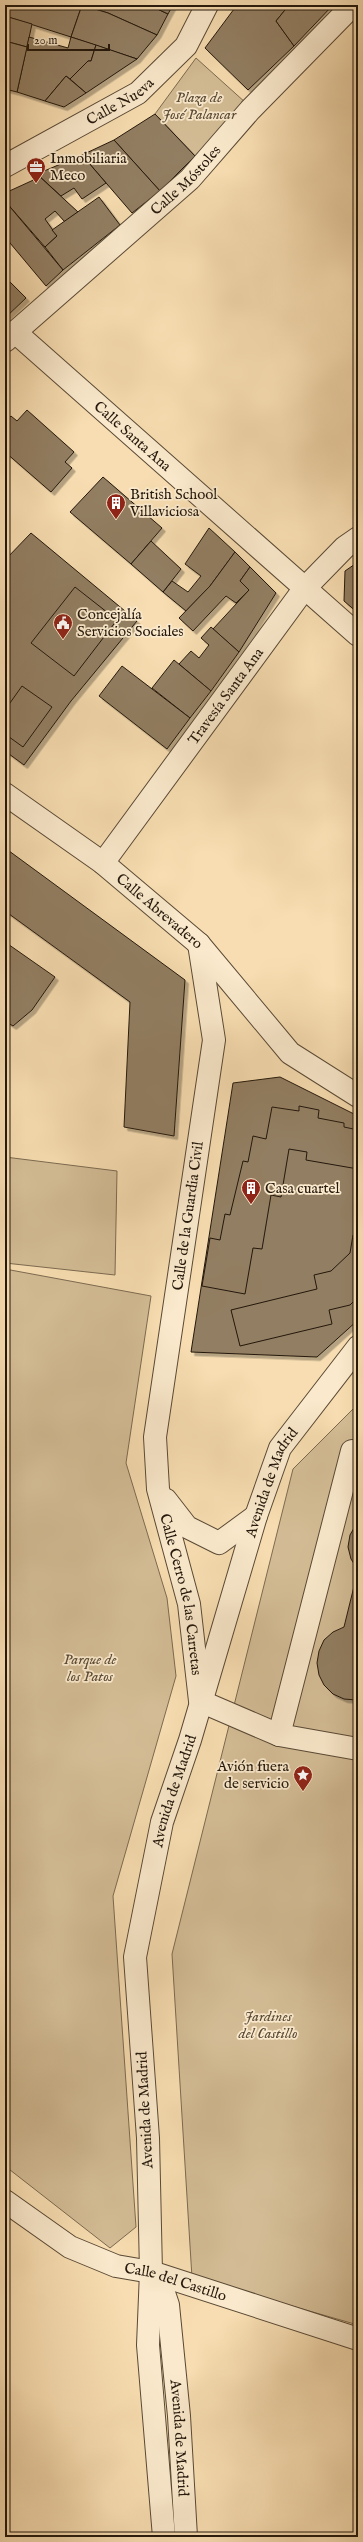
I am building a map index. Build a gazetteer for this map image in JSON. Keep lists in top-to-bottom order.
{
  "streets": {
    "street": [
      "Calle Nueva",
      "Calle Móstoles",
      "Calle Santa Ana",
      "Travesía Santa Ana",
      "Calle Abrevadero",
      "Calle de la Guardia Civil",
      "Avenida de Madrid",
      "Calle Cerro de las Carretas",
      "Calle del Castillo"
    ]
  },
  "crossings": [
    ["Calle Móstoles", "Calle Santa Ana"],
    ["Calle Santa Ana", "Travesía Santa Ana"],
    ["Travesía Santa Ana", "Calle Abrevadero"],
    ["Calle Abrevadero", "Calle de la Guardia Civil"],
    ["Calle de la Guardia Civil", "Calle Cerro de las Carretas"],
    ["Avenida de Madrid", "Calle Cerro de las Carretas"],
    ["Avenida de Madrid", "Calle del Castillo"]
  ],
  "parks": ["Plaza de José Palancar", "Parque de los Patos", "Jardines del Castillo"],
  "places": {
    "office": ["Inmobiliaria Meco"],
    "building": ["British School Villaviciosa", "Casa cuartel"],
    "public building": ["Concejalía Servicios Sociales"],
    "place": ["Avión fuera de servicio"]
  },
  "scale_bar": "20 m"
}
